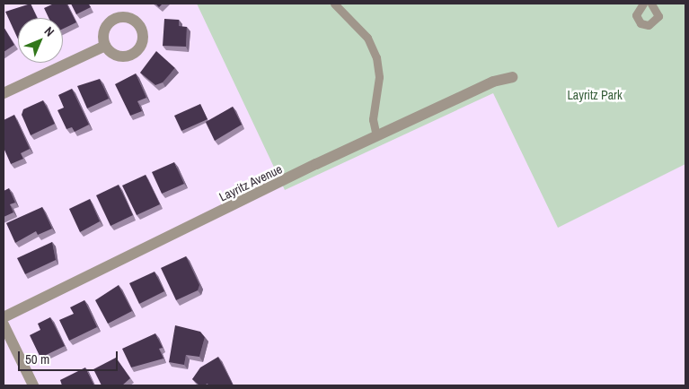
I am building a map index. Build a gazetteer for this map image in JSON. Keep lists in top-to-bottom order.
{
  "streets": {
    "street": ["Layritz Avenue"]
  },
  "parks": ["Layritz Park"],
  "scale_bar": "50 m",
  "north": "top right"
}
